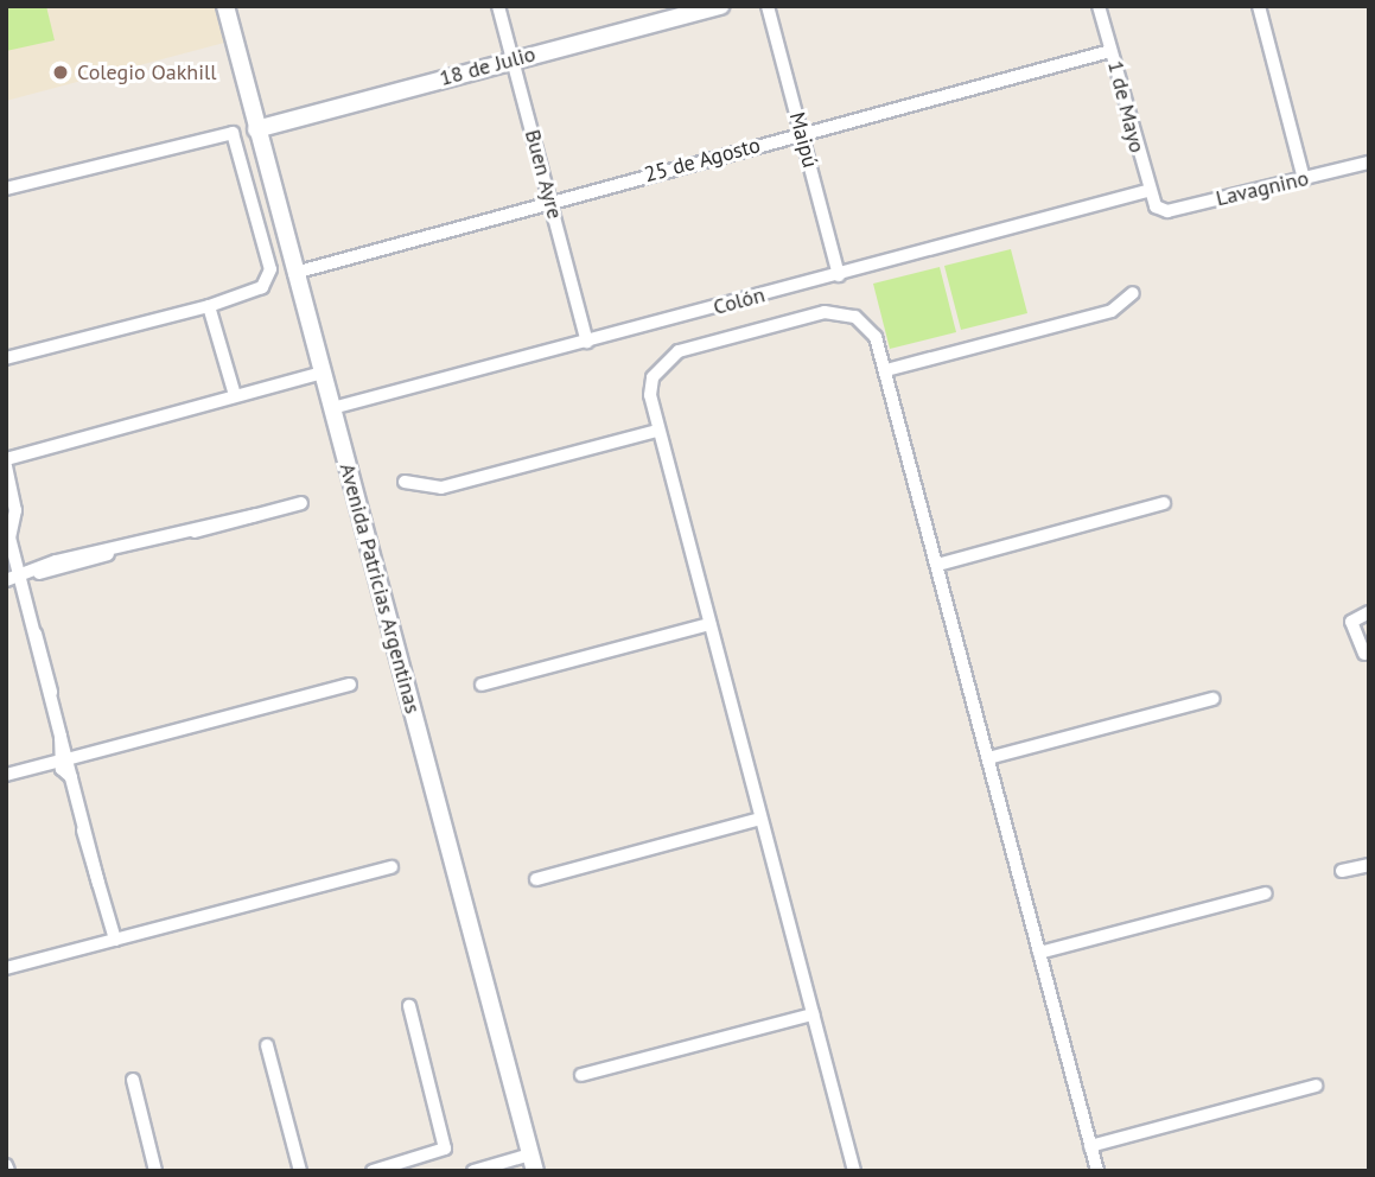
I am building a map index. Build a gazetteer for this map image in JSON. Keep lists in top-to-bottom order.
{
  "streets": {
    "street": [
      "18 de Julio",
      "1 de Mayo",
      "Maipú",
      "25 de Agosto",
      "Buen Ayre",
      "Lavagnino",
      "Colón",
      "Avenida Patricias Argentinas"
    ]
  },
  "crossings": [
    ["18 de Julio", "Buen Ayre"],
    ["18 de Julio", "Avenida Patricias Argentinas"],
    ["1 de Mayo", "25 de Agosto"],
    ["1 de Mayo", "Lavagnino"],
    ["1 de Mayo", "Colón"],
    ["Maipú", "25 de Agosto"],
    ["Maipú", "Colón"],
    ["25 de Agosto", "Buen Ayre"],
    ["25 de Agosto", "Avenida Patricias Argentinas"],
    ["Buen Ayre", "Colón"],
    ["Colón", "Avenida Patricias Argentinas"]
  ],
  "places": ["Colegio Oakhill"]
}
